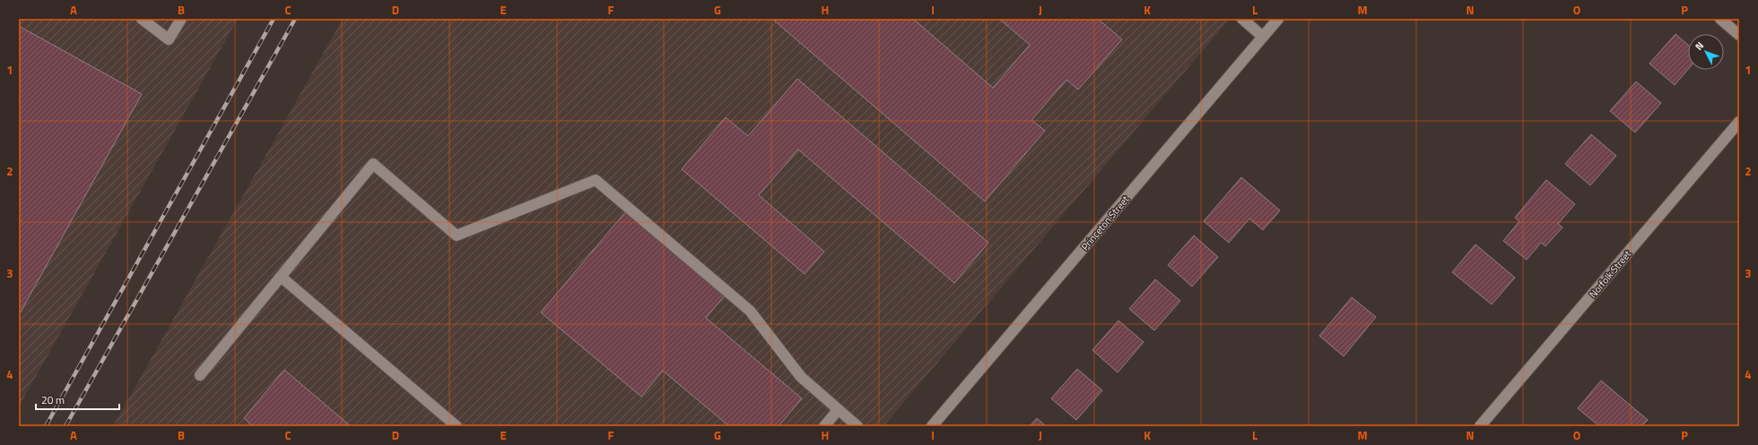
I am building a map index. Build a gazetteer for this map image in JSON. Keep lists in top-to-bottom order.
{
  "streets": {
    "street": ["Princeton Street", "Norfolk Street"]
  },
  "scale_bar": "20 m",
  "north": "top left",
  "grid": {
    "columns": [
      "A",
      "B",
      "C",
      "D",
      "E",
      "F",
      "G",
      "H",
      "I",
      "J",
      "K",
      "L",
      "M",
      "N",
      "O",
      "P"
    ],
    "rows": [
      "1",
      "2",
      "3",
      "4"
    ]
  }
}
